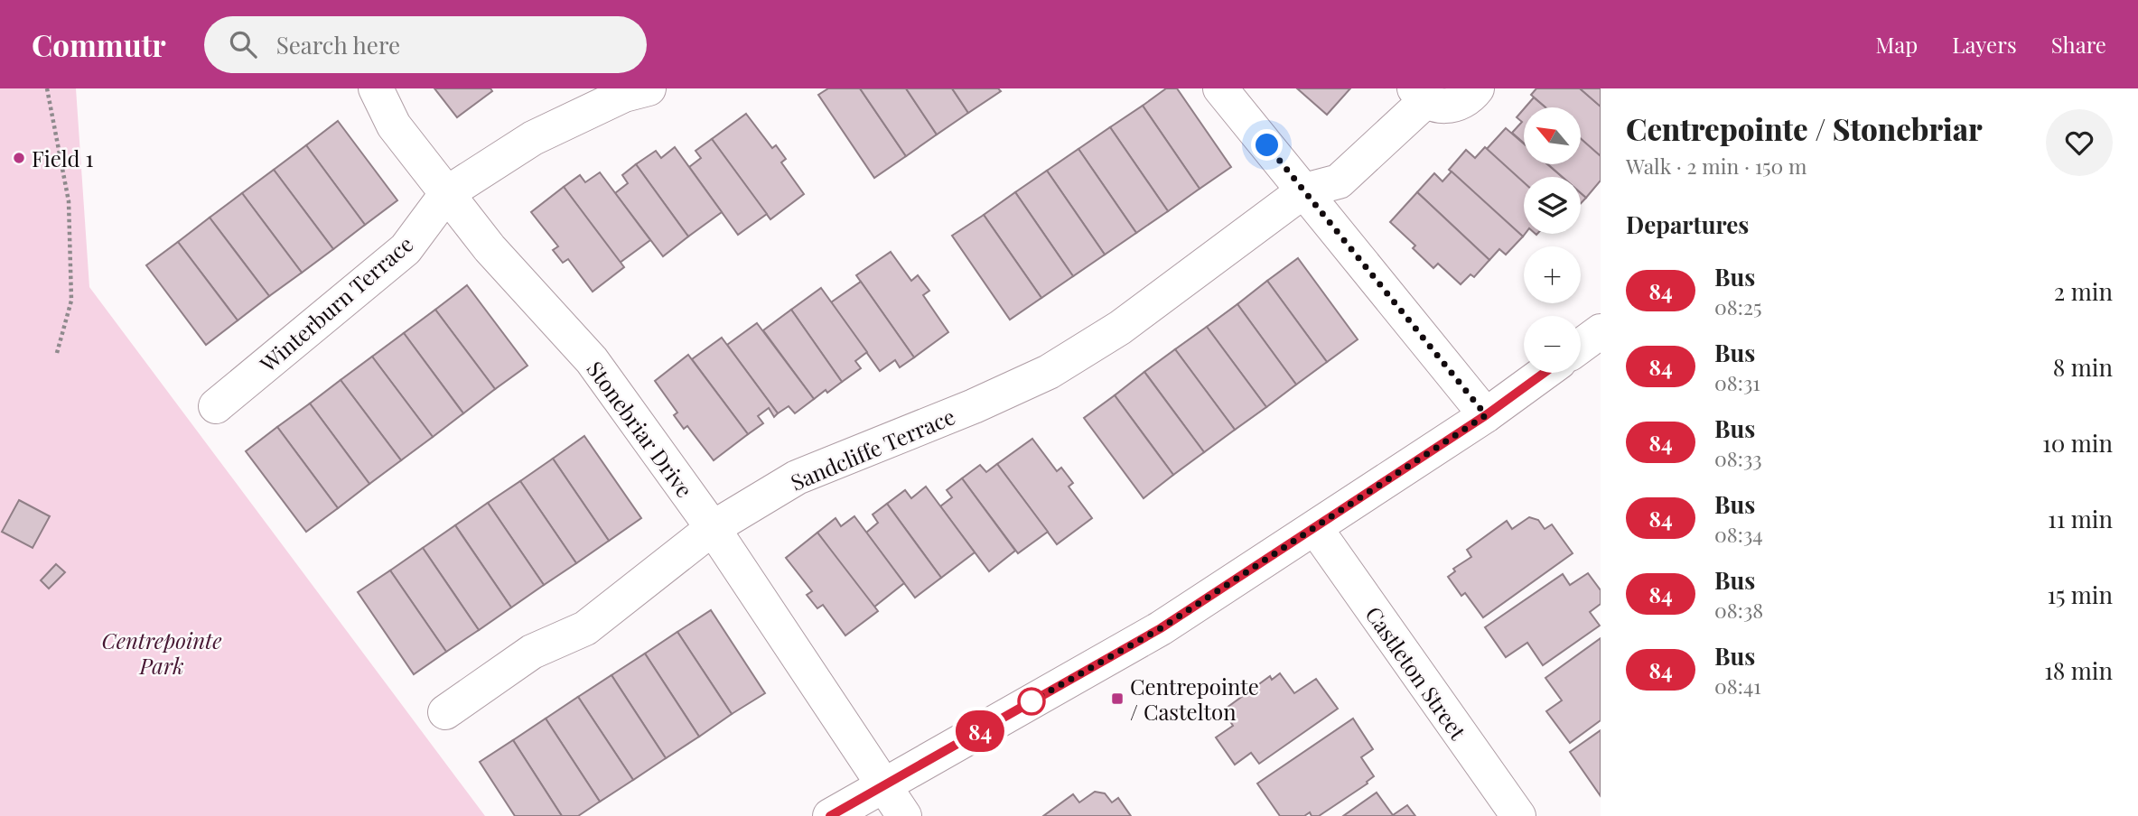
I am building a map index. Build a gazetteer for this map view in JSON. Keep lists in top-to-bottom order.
{
  "streets": {
    "street": [
      "Winterburn Terrace",
      "Stonebriar Drive",
      "Sandcliffe Terrace",
      "Castleton Street"
    ]
  },
  "crossings": [
    ["Winterburn Terrace", "Stonebriar Drive"],
    ["Stonebriar Drive", "Sandcliffe Terrace"]
  ],
  "parks": ["Centrepointe Park"],
  "places": {
    "other": ["Field 1"],
    "transit": ["Centrepointe / Castelton"]
  },
  "lines": ["bus line 84"],
  "north": "top left",
  "page": {
    "header": "Commutr",
    "search": "Search here",
    "nav": ["Map", "Layers", "Share"],
    "on_map": "84",
    "heading": [
      ["Centrepointe / Stonebriar", "Walk · 2 min · 150 m"],
      "Departures"
    ],
    "map_buttons": ["+", "−"],
    "list": [
      {
        "mark": "84",
        "name": "Bus",
        "note": "08:25",
        "value": "2 min"
      },
      {
        "mark": "84",
        "name": "Bus",
        "note": "08:31",
        "value": "8 min"
      },
      {
        "mark": "84",
        "name": "Bus",
        "note": "08:33",
        "value": "10 min"
      },
      {
        "mark": "84",
        "name": "Bus",
        "note": "08:34",
        "value": "11 min"
      },
      {
        "mark": "84",
        "name": "Bus",
        "note": "08:38",
        "value": "15 min"
      },
      {
        "mark": "84",
        "name": "Bus",
        "note": "08:41",
        "value": "18 min"
      }
    ]
  }
}
